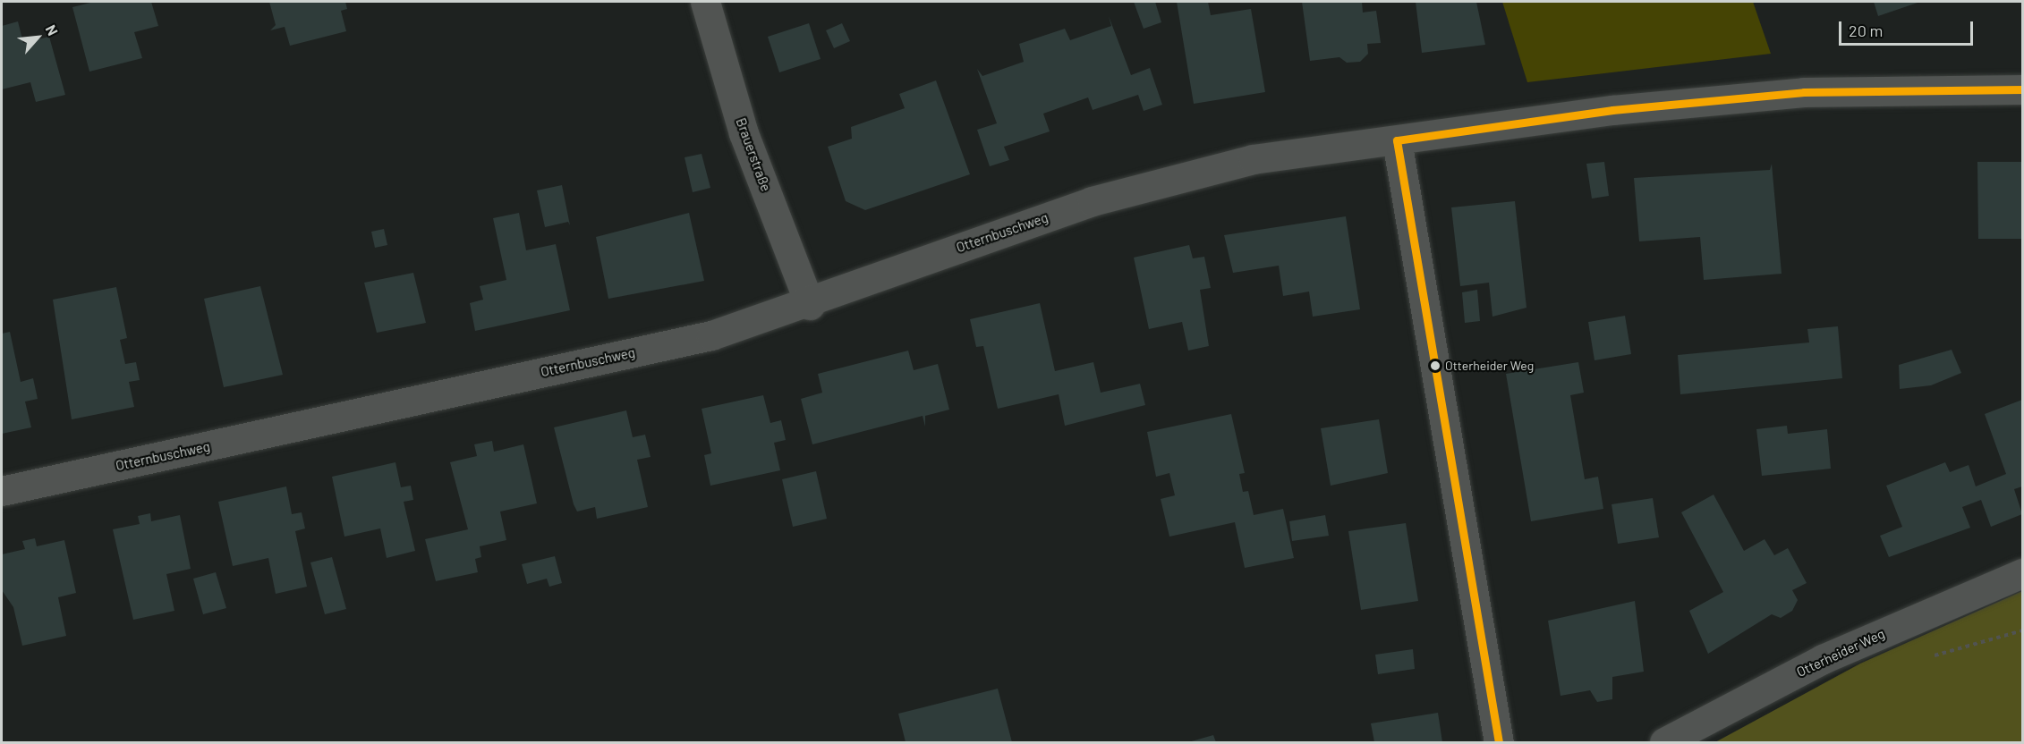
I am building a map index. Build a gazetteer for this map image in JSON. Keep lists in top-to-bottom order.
{
  "streets": {
    "street": ["Brauerstraße", "Otternbuschweg", "Otterheider Weg"]
  },
  "crossings": [
    ["Brauerstraße", "Otternbuschweg"]
  ],
  "places": ["Otterheider Weg"],
  "scale_bar": "20 m",
  "north": "top right"
}
